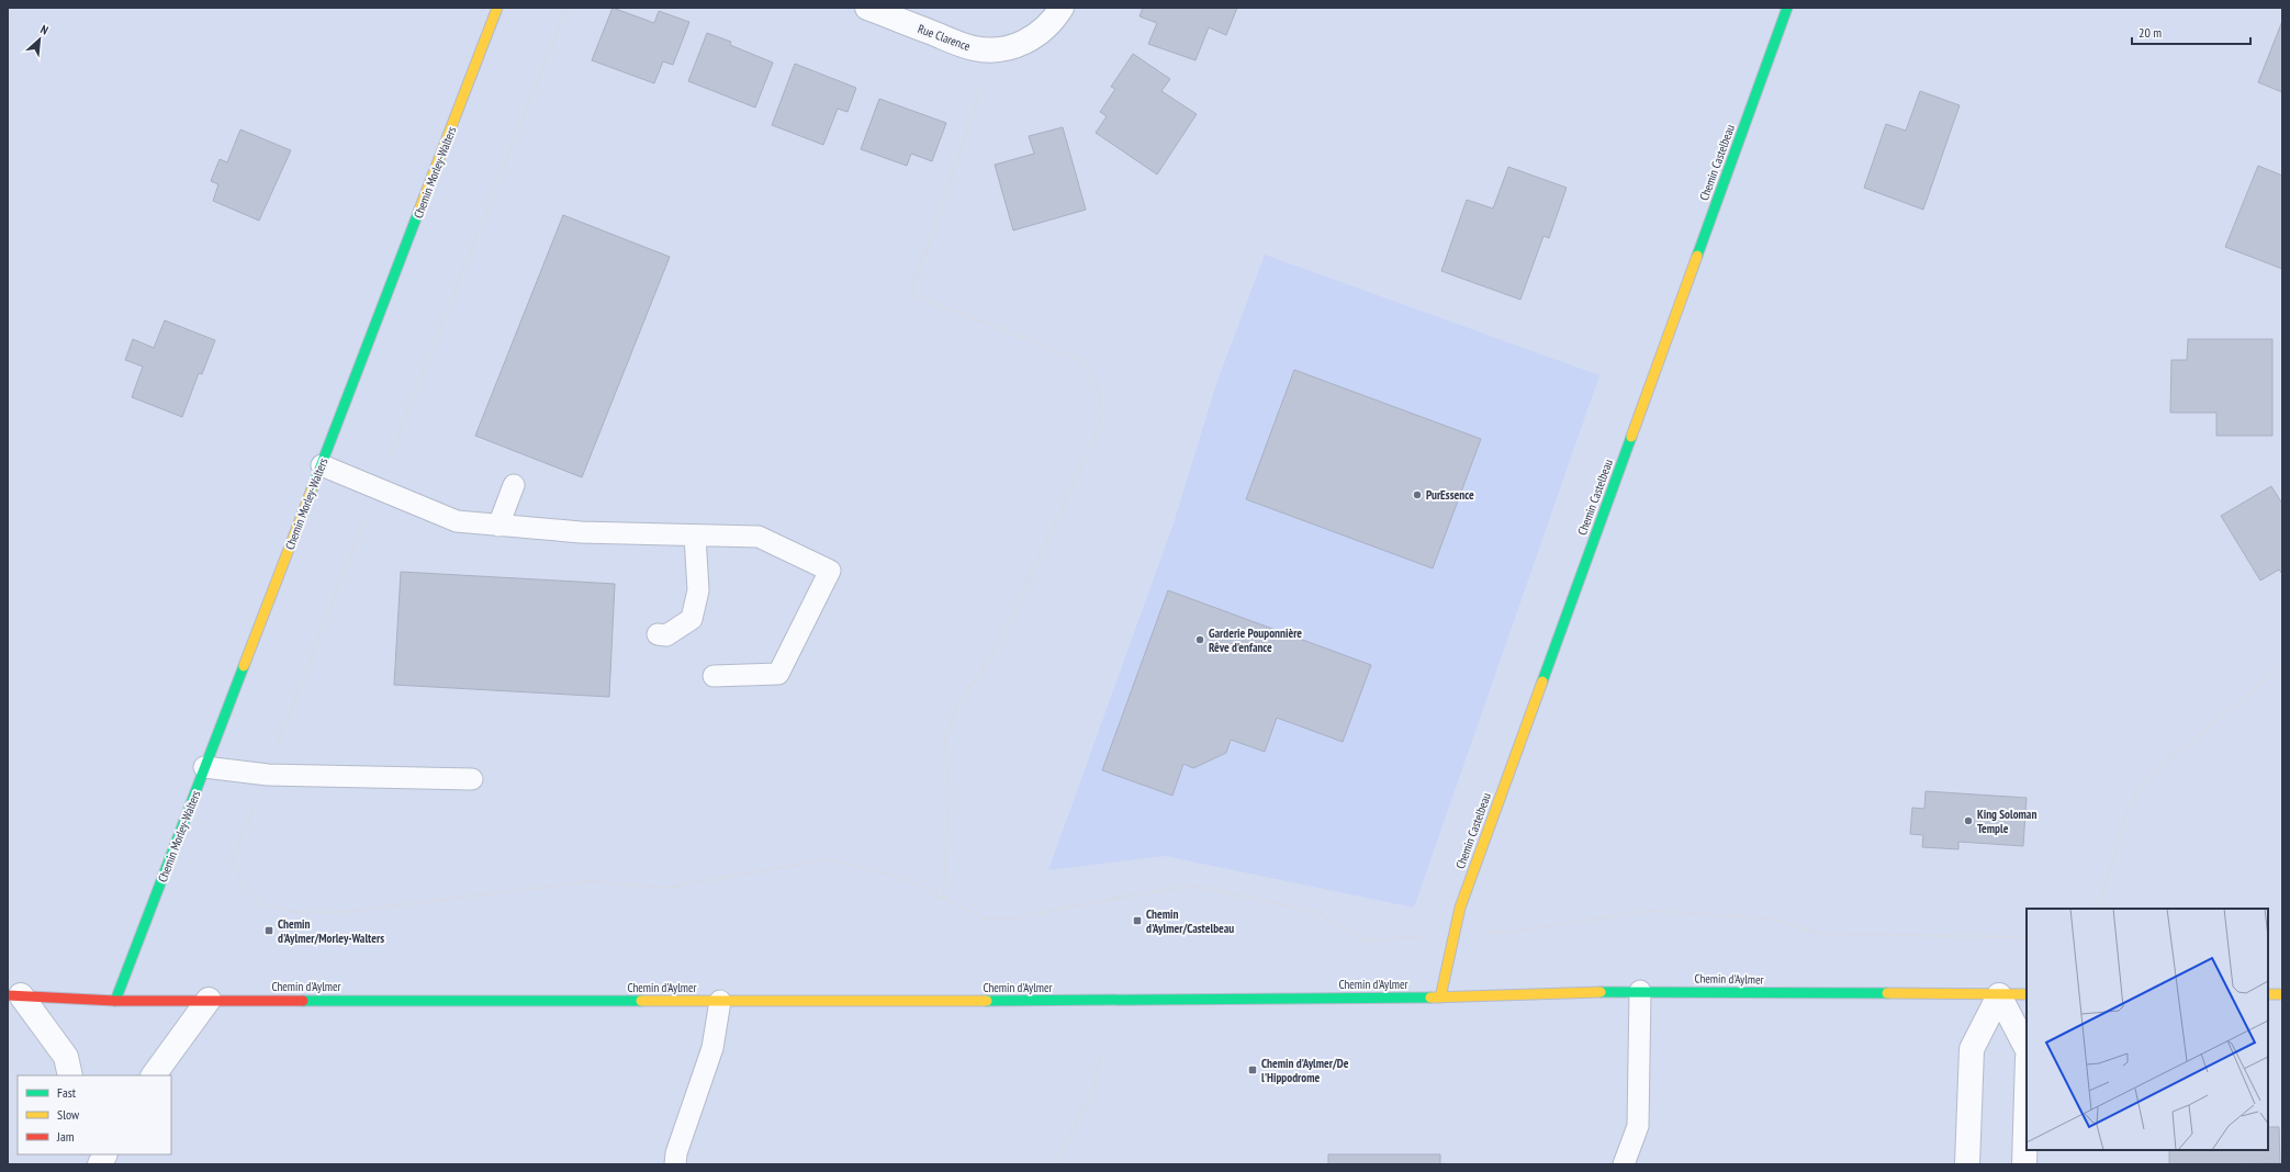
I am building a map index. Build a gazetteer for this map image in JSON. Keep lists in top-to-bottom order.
{
  "streets": {
    "street": [
      "Rue Clarence",
      "Chemin Castelbeau",
      "Chemin Morley-Walters",
      "Chemin d'Aylmer"
    ]
  },
  "crossings": [
    ["Chemin Castelbeau", "Chemin d'Aylmer"],
    ["Chemin Morley-Walters", "Chemin d'Aylmer"]
  ],
  "places": {
    "other": ["PurEssence", "Garderie Pouponnière Rêve d'enfance", "King Soloman Temple"],
    "transit": ["Chemin d'Aylmer/Castelbeau", "Chemin d'Aylmer/Morley-Walters", "Chemin d'Aylmer/De l'Hippodrome"]
  },
  "legend": ["Fast", "Slow", "Jam"],
  "scale_bar": "20 m",
  "north": "top right"
}
